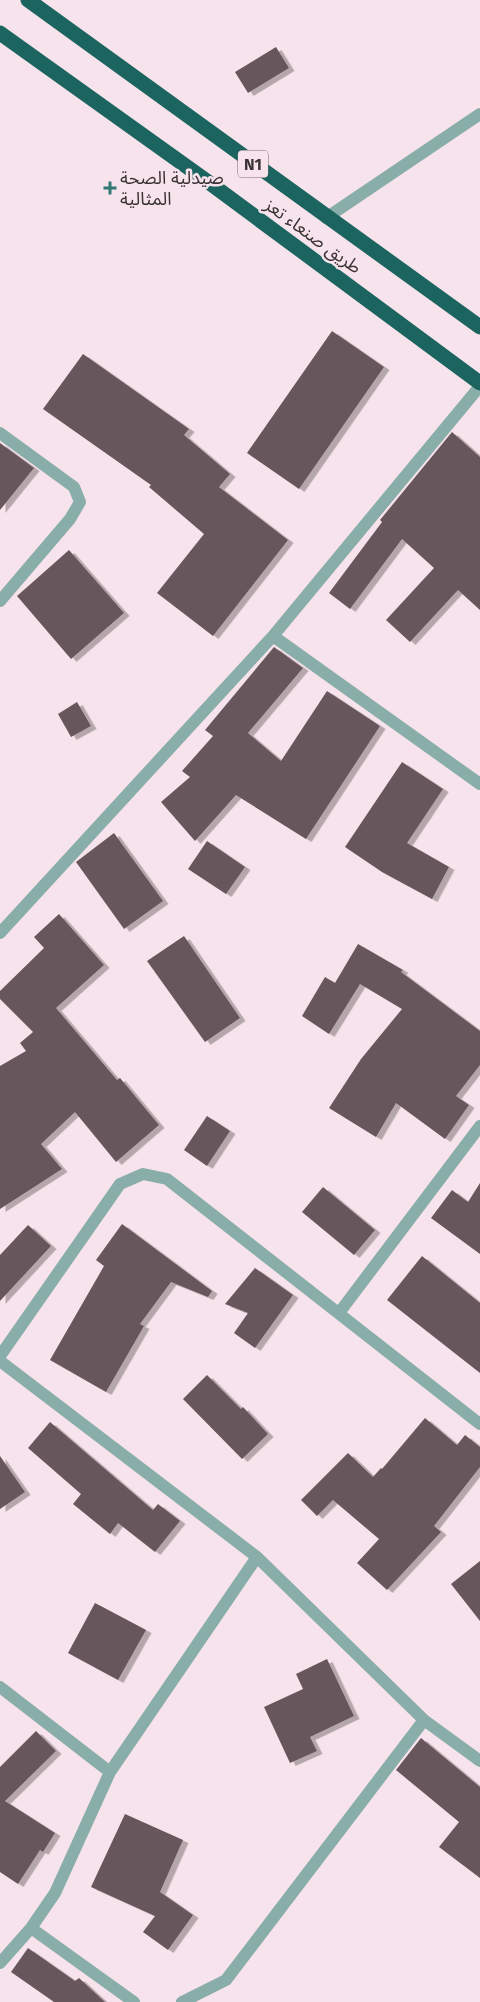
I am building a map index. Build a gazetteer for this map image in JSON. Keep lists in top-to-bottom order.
{
  "streets": {
    "highway": ["N1", "طريق صنعاء تعز"]
  },
  "places": {
    "health": ["صيدلية الصحة المثالية"]
  }
}
